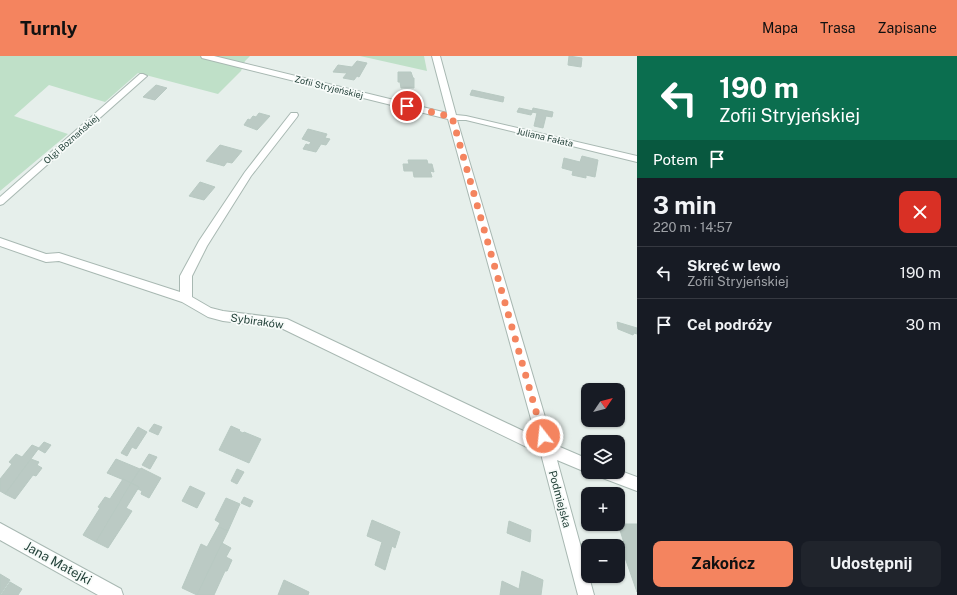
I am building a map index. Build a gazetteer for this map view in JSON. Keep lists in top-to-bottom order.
{
  "streets": {
    "street": [
      "Zofii Stryjeńskiej",
      "Juliana Fałata",
      "Olgi Boznańskiej",
      "Sybiraków",
      "Podmiejska",
      "Jana Matejki"
    ]
  },
  "crossings": [
    ["Zofii Stryjeńskiej", "Juliana Fałata"],
    ["Zofii Stryjeńskiej", "Podmiejska"],
    ["Juliana Fałata", "Podmiejska"],
    ["Sybiraków", "Podmiejska"]
  ],
  "north": "top right",
  "page": {
    "header": "Turnly",
    "nav": ["Mapa", "Trasa", "Zapisane"],
    "turn": ["190 m", "Zofii Stryjeńskiej"],
    "then": "Potem",
    "heading": ["3 min", "220 m · 14:57"],
    "list": [
      {
        "name": "Skręć w lewo",
        "note": "Zofii Stryjeńskiej",
        "value": "190 m"
      },
      {
        "name": "Cel podróży",
        "value": "30 m"
      }
    ],
    "map_buttons": ["+", "−"],
    "buttons": ["Zakończ", "Udostępnij"]
  }
}
